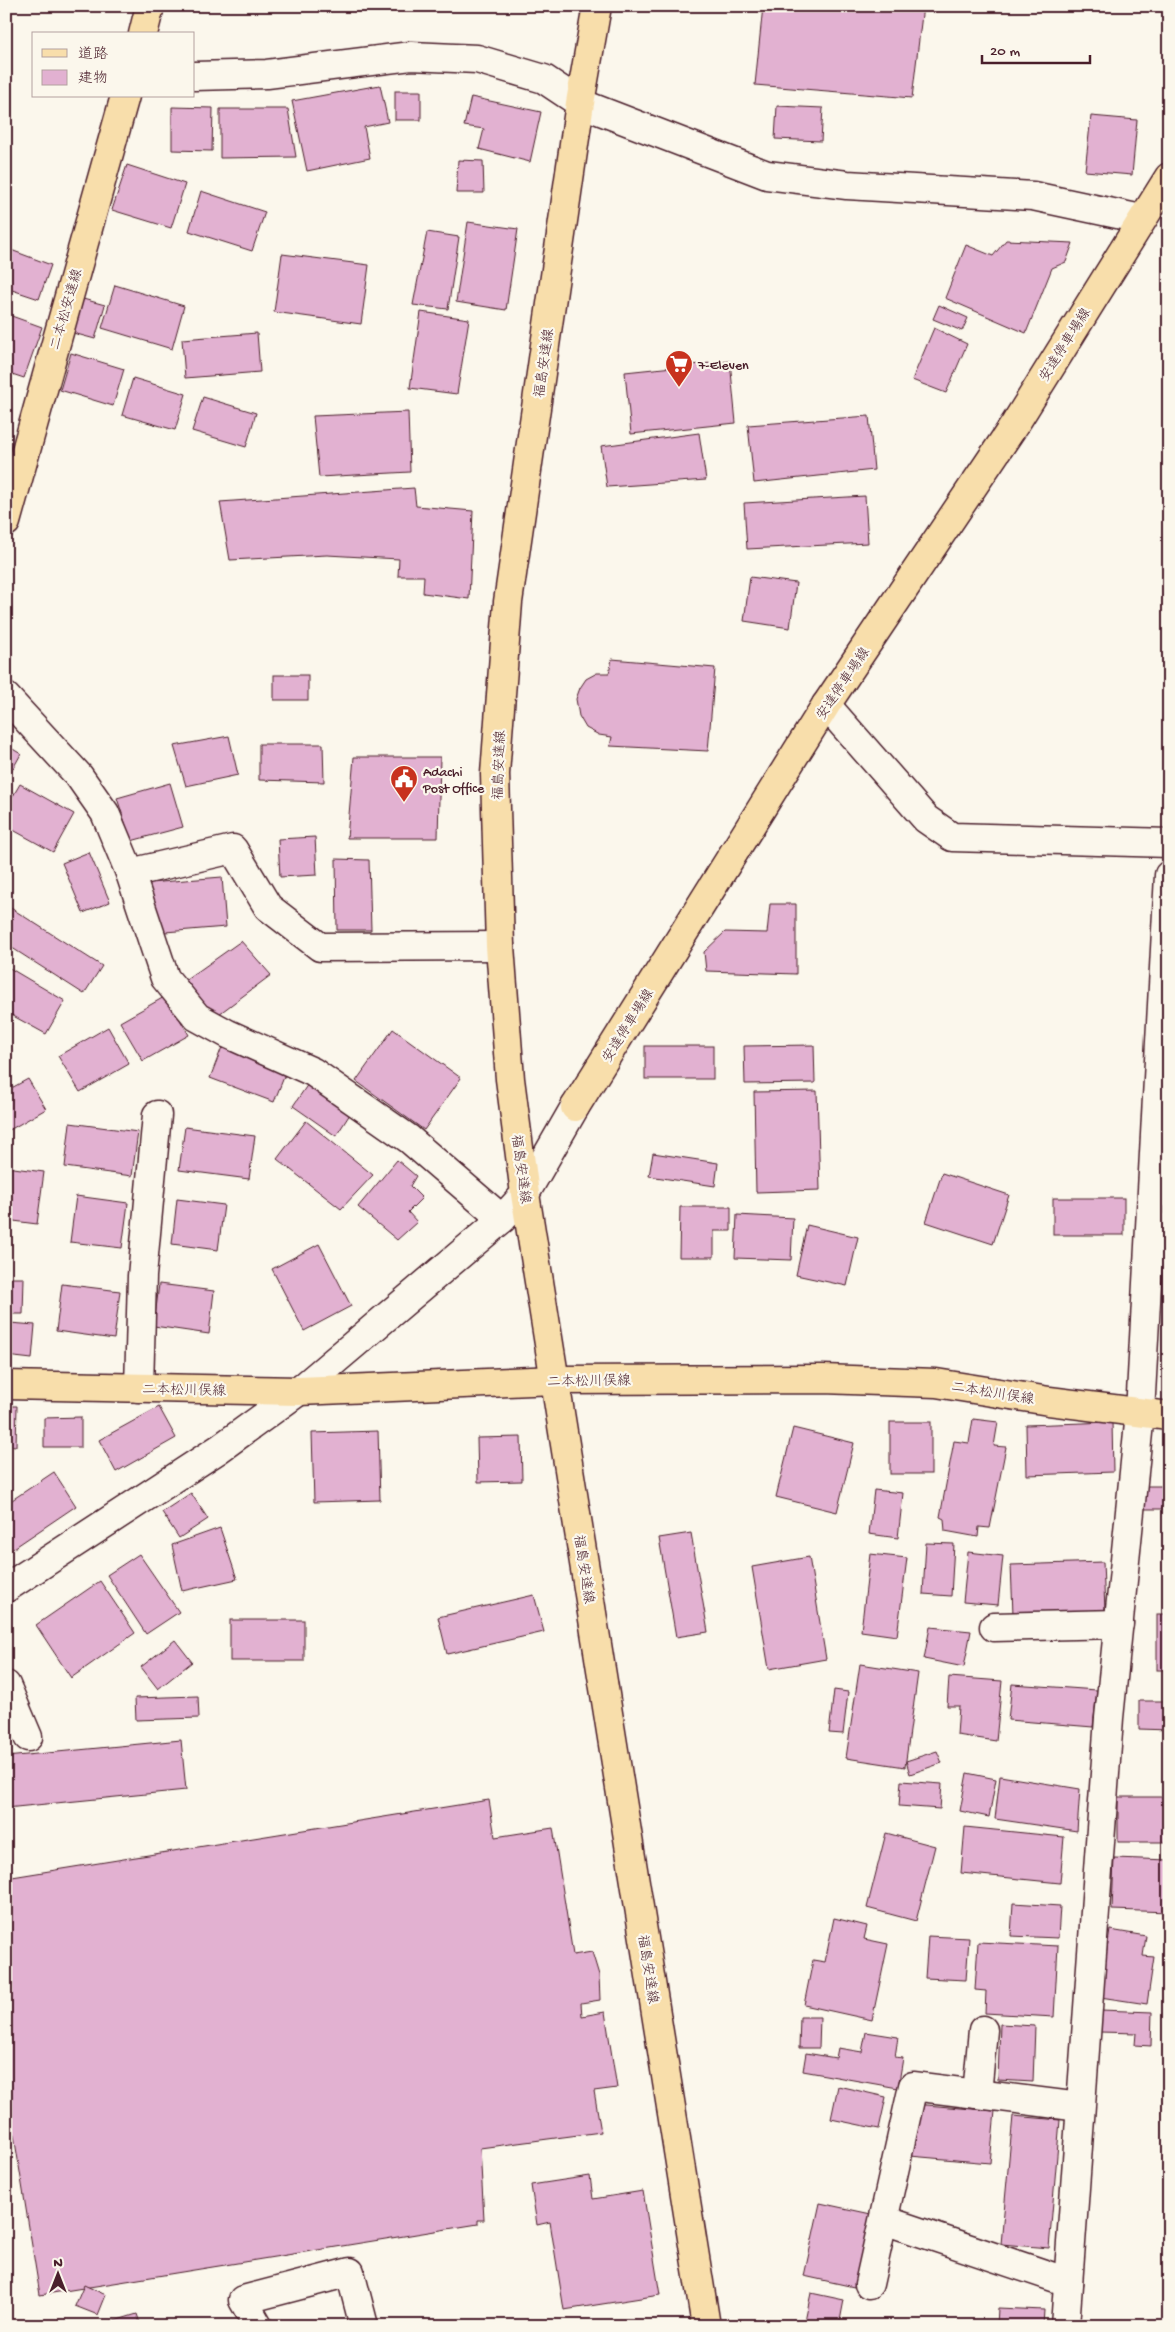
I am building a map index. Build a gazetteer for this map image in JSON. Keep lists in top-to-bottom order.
{
  "streets": {
    "main road": [
      "二本松安達線",
      "安達停車場線",
      "福島安達線",
      "二本松川俣線"
    ]
  },
  "crossings": [
    ["安達停車場線", "福島安達線"],
    ["安達停車場線", "二本松川俣線"],
    ["福島安達線", "二本松川俣線"]
  ],
  "places": {
    "supermarket": ["7-Eleven"],
    "public building": ["Adachi Post Office"]
  },
  "legend": ["道路", "建物"],
  "scale_bar": "20 m",
  "north": "top"
}
